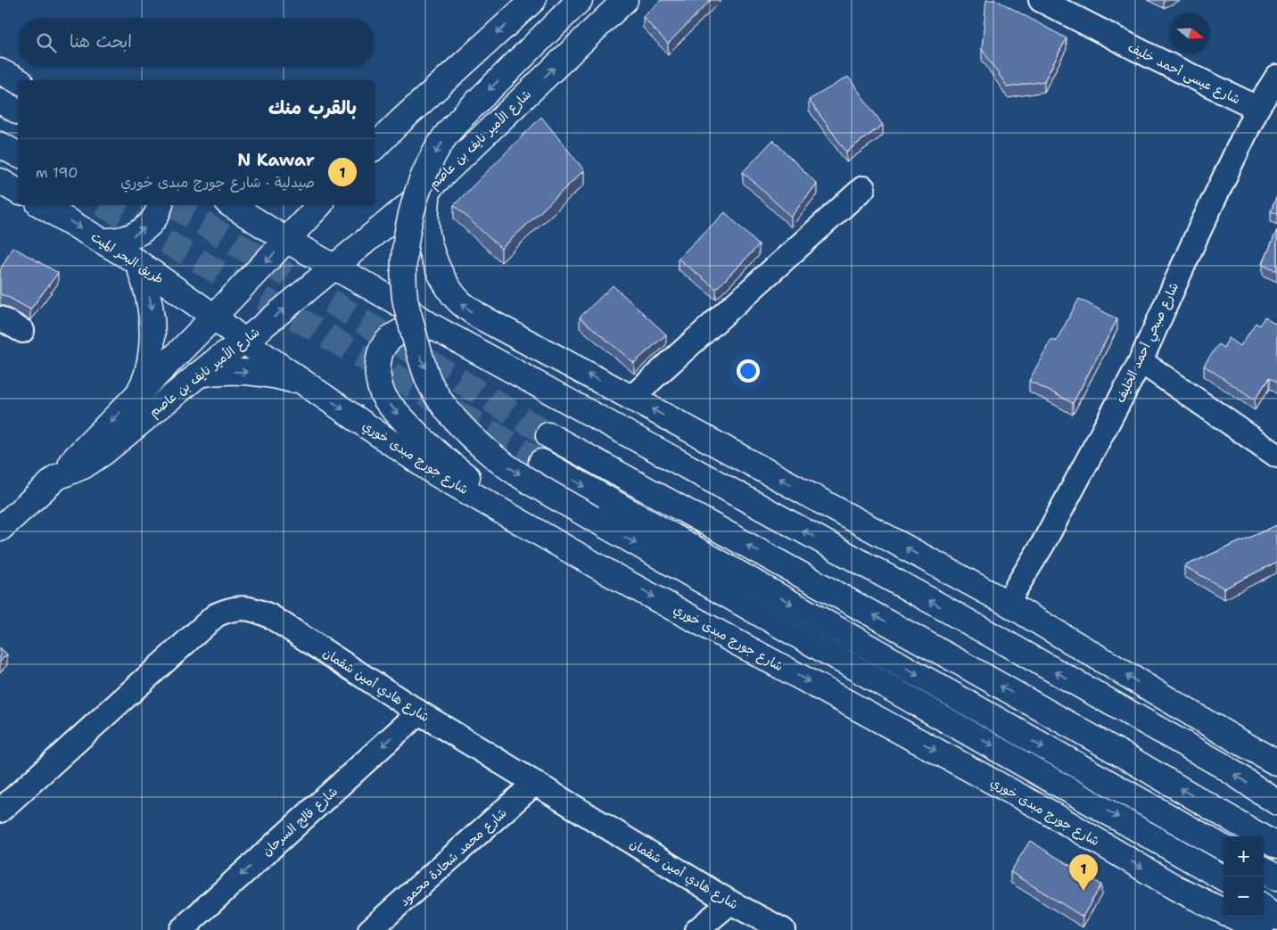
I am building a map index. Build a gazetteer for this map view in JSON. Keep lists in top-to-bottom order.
{
  "streets": {
    "street": [
      "شارع عيسى أحمد خليف",
      "شارع الأمير نايف بن عاصم",
      "طريق البحر الميت",
      "شارع صبحي أحمد الخليف",
      "شارع جورج مبدى خوري",
      "شارع هادي أمين شقمان",
      "شارع فالح السرحان",
      "شارع محمد شحادة محمود"
    ]
  },
  "crossings": [
    ["شارع عيسى أحمد خليف", "شارع صبحي أحمد الخليف"],
    ["شارع الأمير نايف بن عاصم", "طريق البحر الميت"],
    ["شارع الأمير نايف بن عاصم", "شارع جورج مبدى خوري"],
    ["طريق البحر الميت", "شارع جورج مبدى خوري"],
    ["شارع هادي أمين شقمان", "شارع فالح السرحان"],
    ["شارع هادي أمين شقمان", "شارع محمد شحادة محمود"]
  ],
  "one_way": ["شارع فالح السرحان"],
  "north": "right",
  "page": {
    "search": "ابحث هنا",
    "heading": "بالقرب منك",
    "list": [
      {
        "mark": "1",
        "name": "N Kawar",
        "note": "صيدلية · شارع جورج مبدى خوري",
        "value": "190 m"
      }
    ],
    "map_buttons": ["+", "−"],
    "pins": "1"
  }
}
